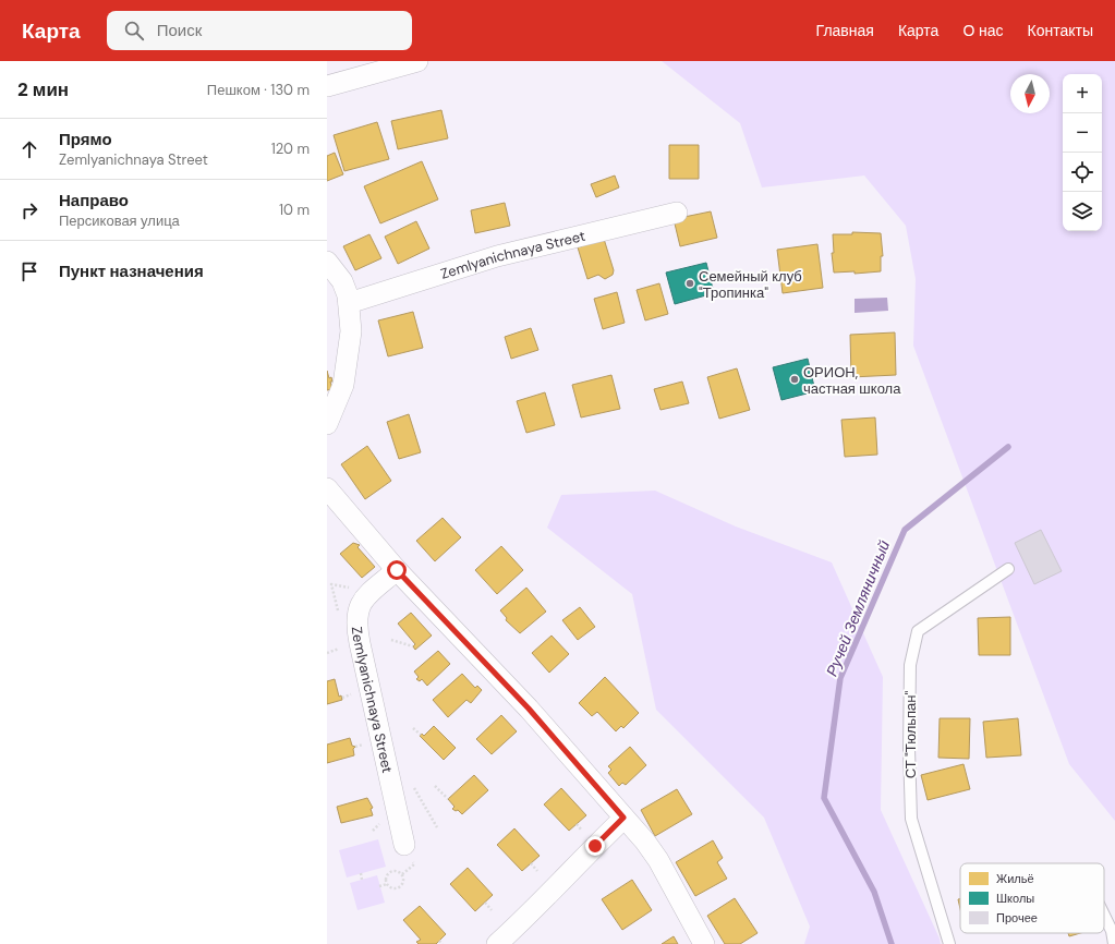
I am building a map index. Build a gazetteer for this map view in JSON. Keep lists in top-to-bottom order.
{
  "streets": {
    "street": ["Zemlyanichnaya Street"],
    "lane": ["СТ \"Тюльпан\""]
  },
  "water": ["Ручей Земляничный"],
  "places": ["Семейный клуб \"Тропинка\"", "ОРИОН, частная школа"],
  "legend": ["Жильё", "Школы", "Прочее"],
  "north": "bottom",
  "page": {
    "header": "Карта",
    "search": "Поиск",
    "nav": [
      "Главная",
      "Карта",
      "О нас",
      "Контакты"
    ],
    "heading": ["2 мин", "Пешком · 130 m"],
    "map_buttons": ["+", "−"],
    "list": [
      ["Прямо", "Zemlyanichnaya Street", "120 m"],
      ["Направо", "Персиковая улица", "10 m"],
      "Пункт назначения"
    ]
  }
}
